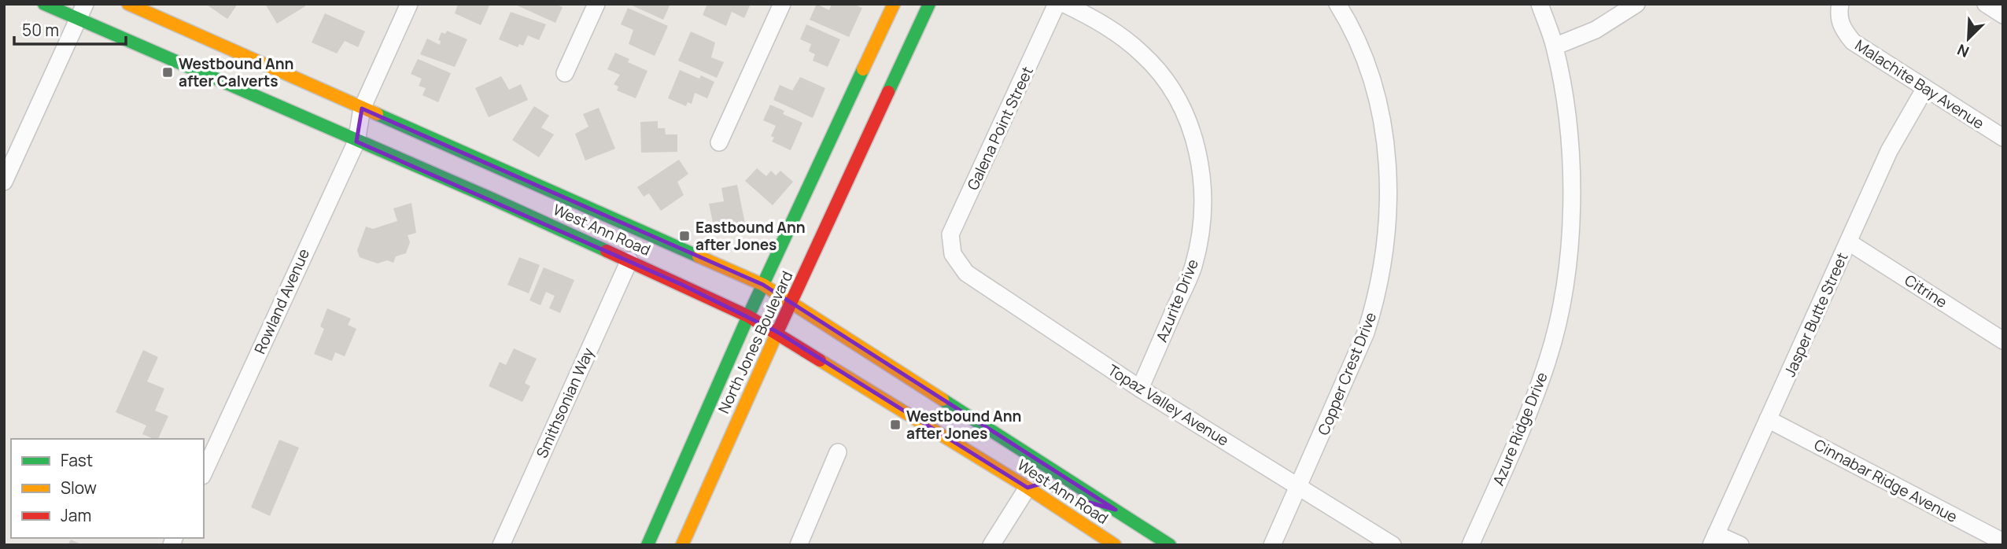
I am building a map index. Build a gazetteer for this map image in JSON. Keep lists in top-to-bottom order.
{
  "streets": {
    "main road": ["West Ann Road", "North Jones Boulevard"],
    "street": [
      "Malachite Bay Avenue",
      "Galena Point Street",
      "Citrine",
      "Azurite Drive",
      "Rowland Avenue",
      "Jasper Butte Street",
      "Copper Crest Drive",
      "Smithsonian Way",
      "Topaz Valley Avenue",
      "Azure Ridge Drive",
      "Cinnabar Ridge Avenue"
    ]
  },
  "crossings": [
    ["Malachite Bay Avenue", "Jasper Butte Street"],
    ["Galena Point Street", "Topaz Valley Avenue"],
    ["West Ann Road", "Rowland Avenue"],
    ["West Ann Road", "North Jones Boulevard"],
    ["West Ann Road", "Smithsonian Way"],
    ["Citrine", "Jasper Butte Street"],
    ["Azurite Drive", "Topaz Valley Avenue"],
    ["Jasper Butte Street", "Cinnabar Ridge Avenue"],
    ["Copper Crest Drive", "Topaz Valley Avenue"]
  ],
  "places": {
    "transit": ["Westbound Ann after Calverts", "Eastbound Ann after Jones", "Westbound Ann after Jones"]
  },
  "legend": ["Fast", "Slow", "Jam"],
  "scale_bar": "50 m",
  "north": "bottom left"
}
